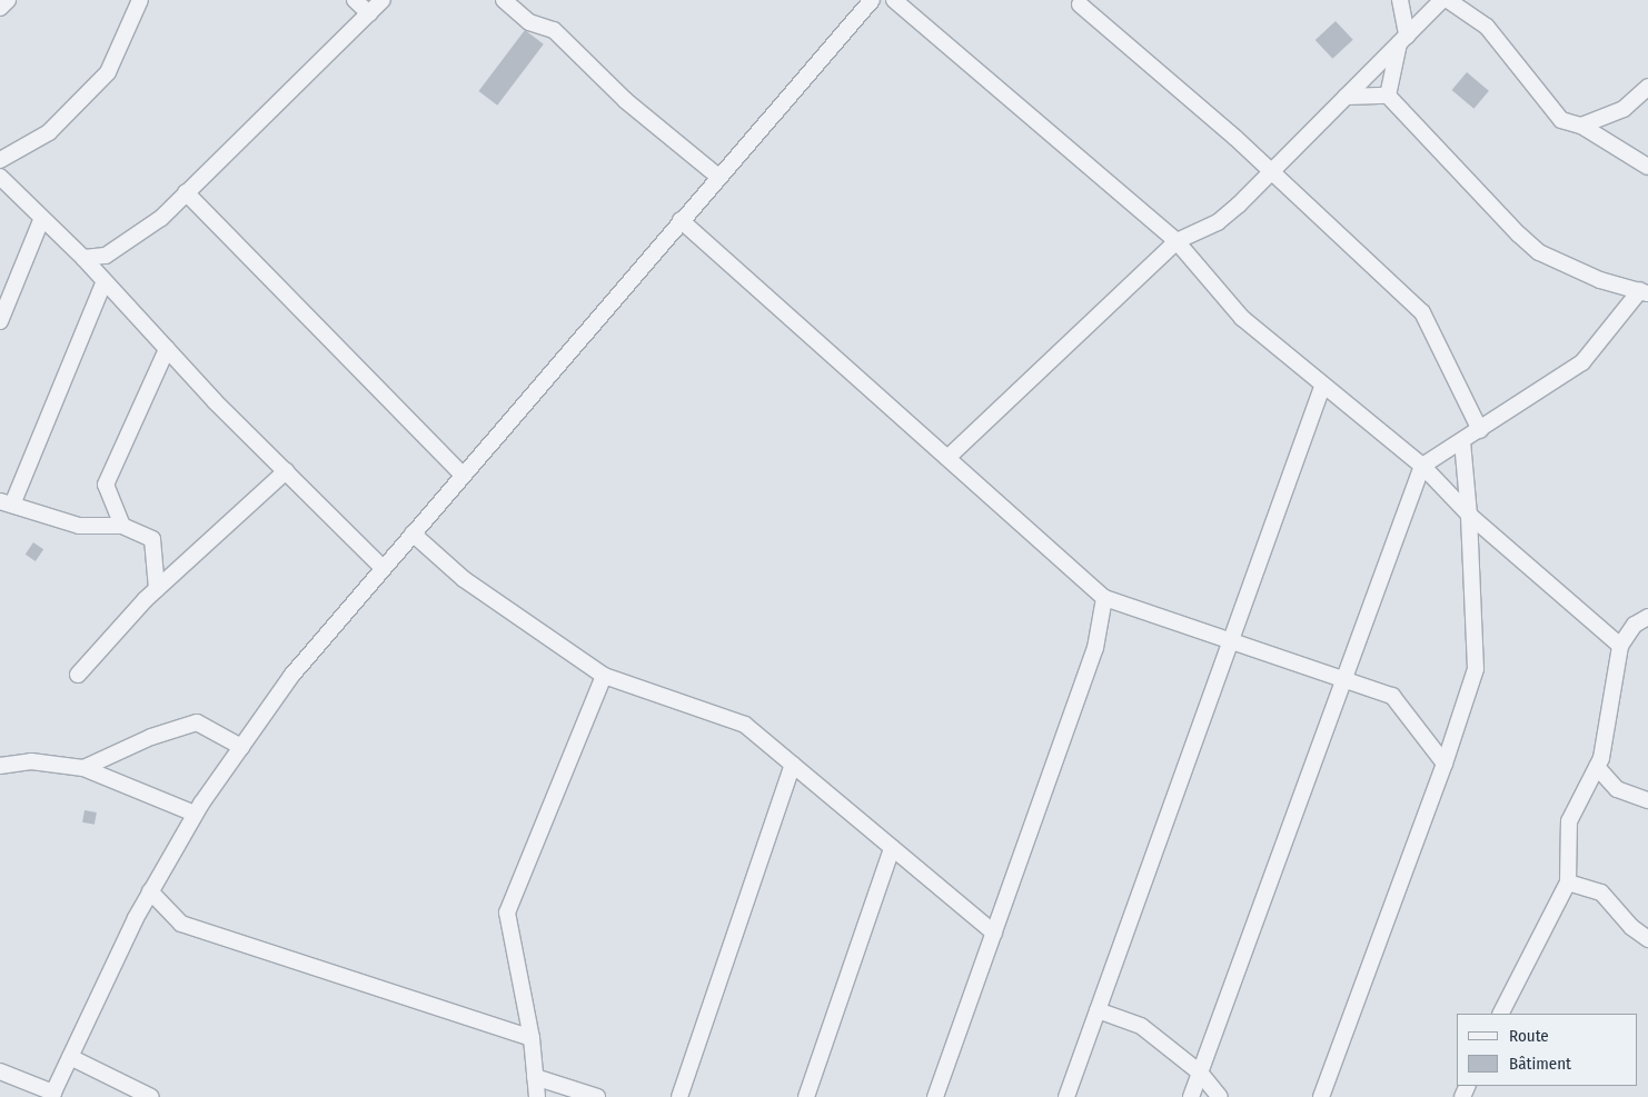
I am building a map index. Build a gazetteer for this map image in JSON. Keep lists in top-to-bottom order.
{
  "legend": ["Route", "Bâtiment"]
}
